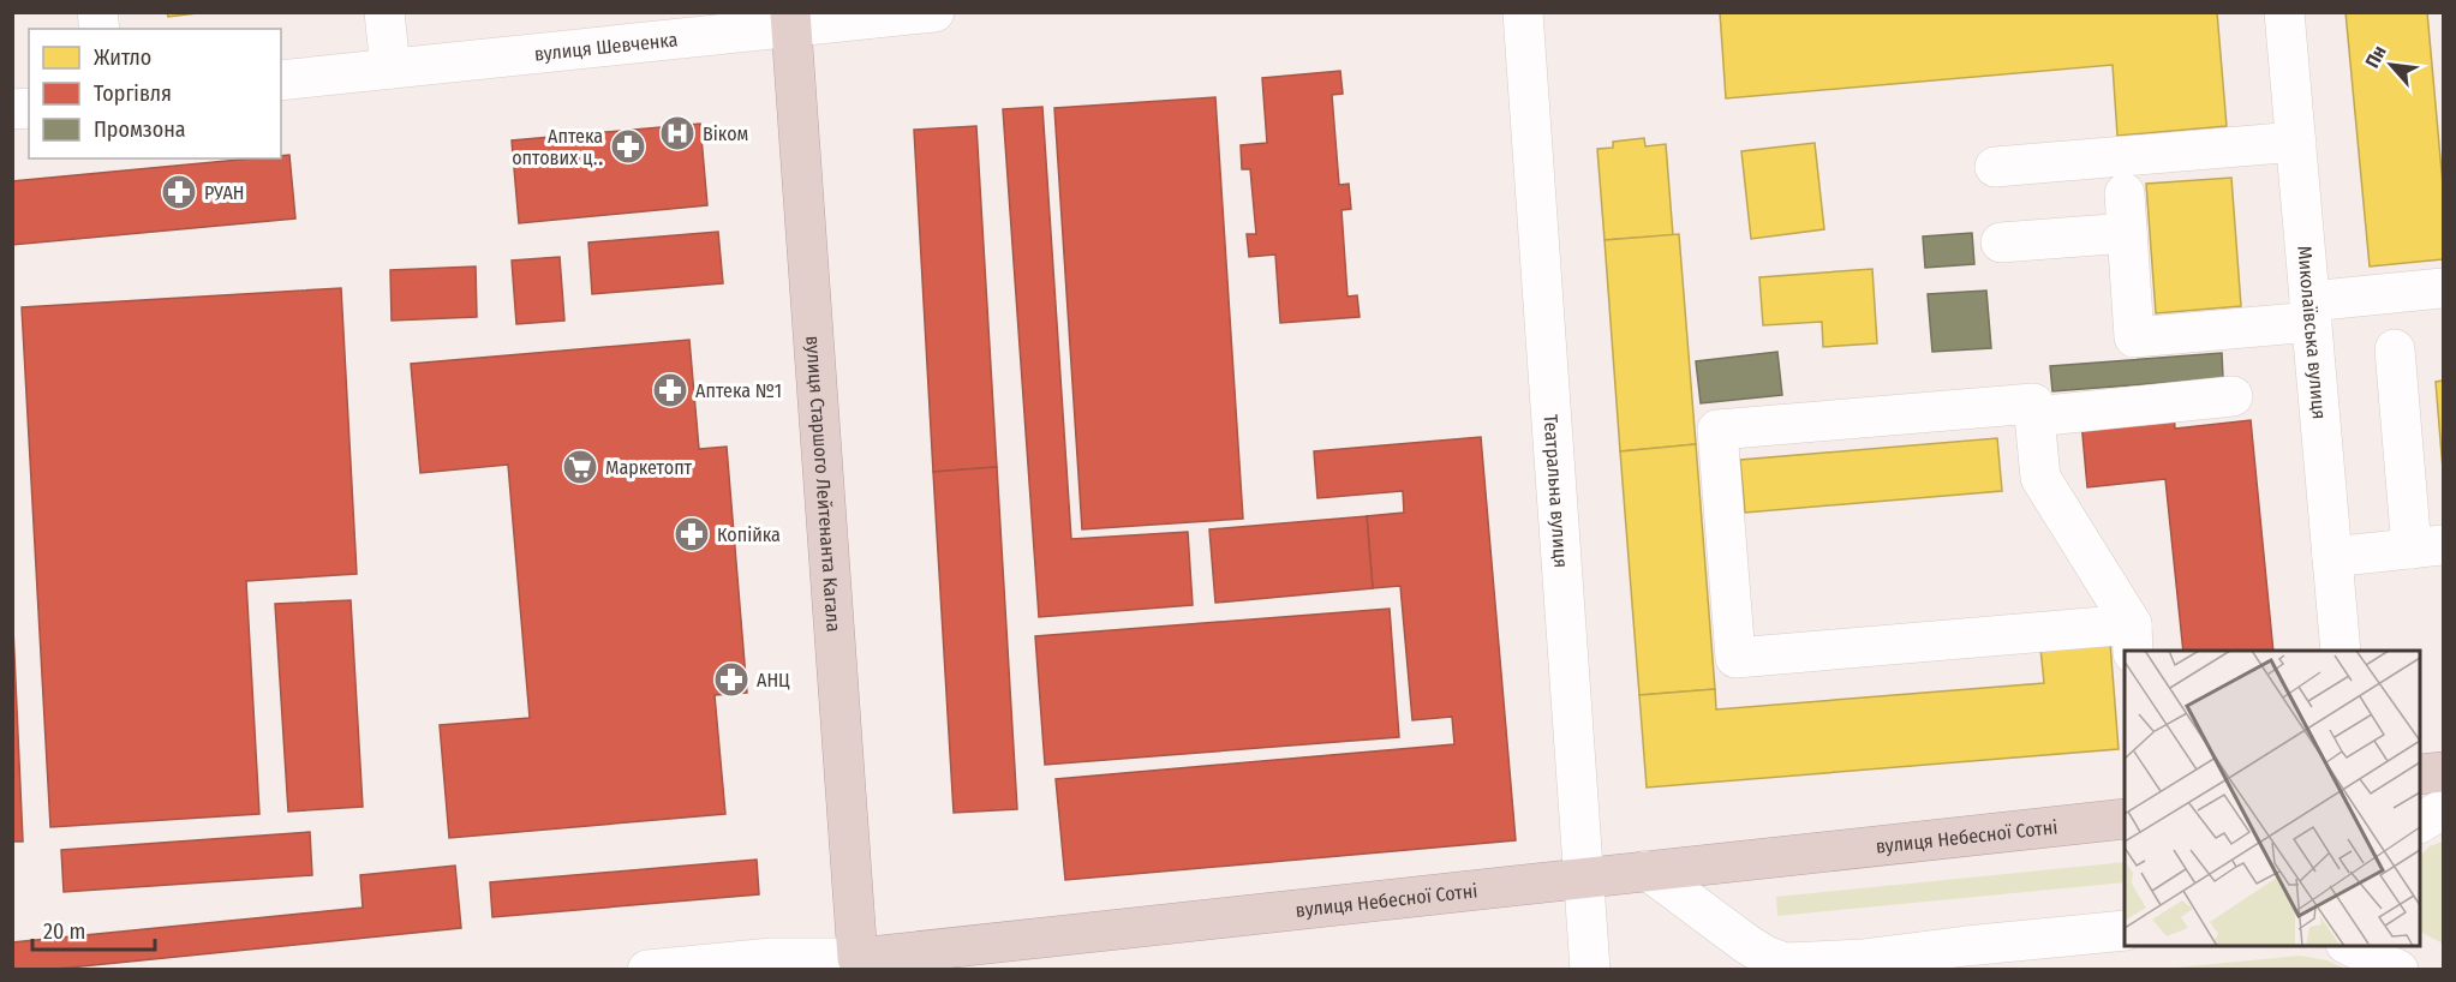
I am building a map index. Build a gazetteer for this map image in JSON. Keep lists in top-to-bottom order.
{
  "streets": {
    "highway": ["вулиця Старшого Лейтенанта Кагала", "вулиця Небесної Сотні"],
    "street": ["вулиця Шевченка", "Миколаївська вулиця", "Театральна вулиця"]
  },
  "crossings": [
    ["вулиця Шевченка", "вулиця Старшого Лейтенанта Кагала"],
    ["вулиця Старшого Лейтенанта Кагала", "вулиця Небесної Сотні"],
    ["Театральна вулиця", "вулиця Небесної Сотні"]
  ],
  "places": {
    "hospital": ["Віком"],
    "pharmacy": [
      "Аптека оптових ц‥",
      "РУАН",
      "Аптека №1",
      "Копійка",
      "АНЦ"
    ],
    "supermarket": ["Маркетопт"]
  },
  "legend": ["Житло", "Торгівля", "Промзона"],
  "scale_bar": "20 m",
  "north": "top left"
}
